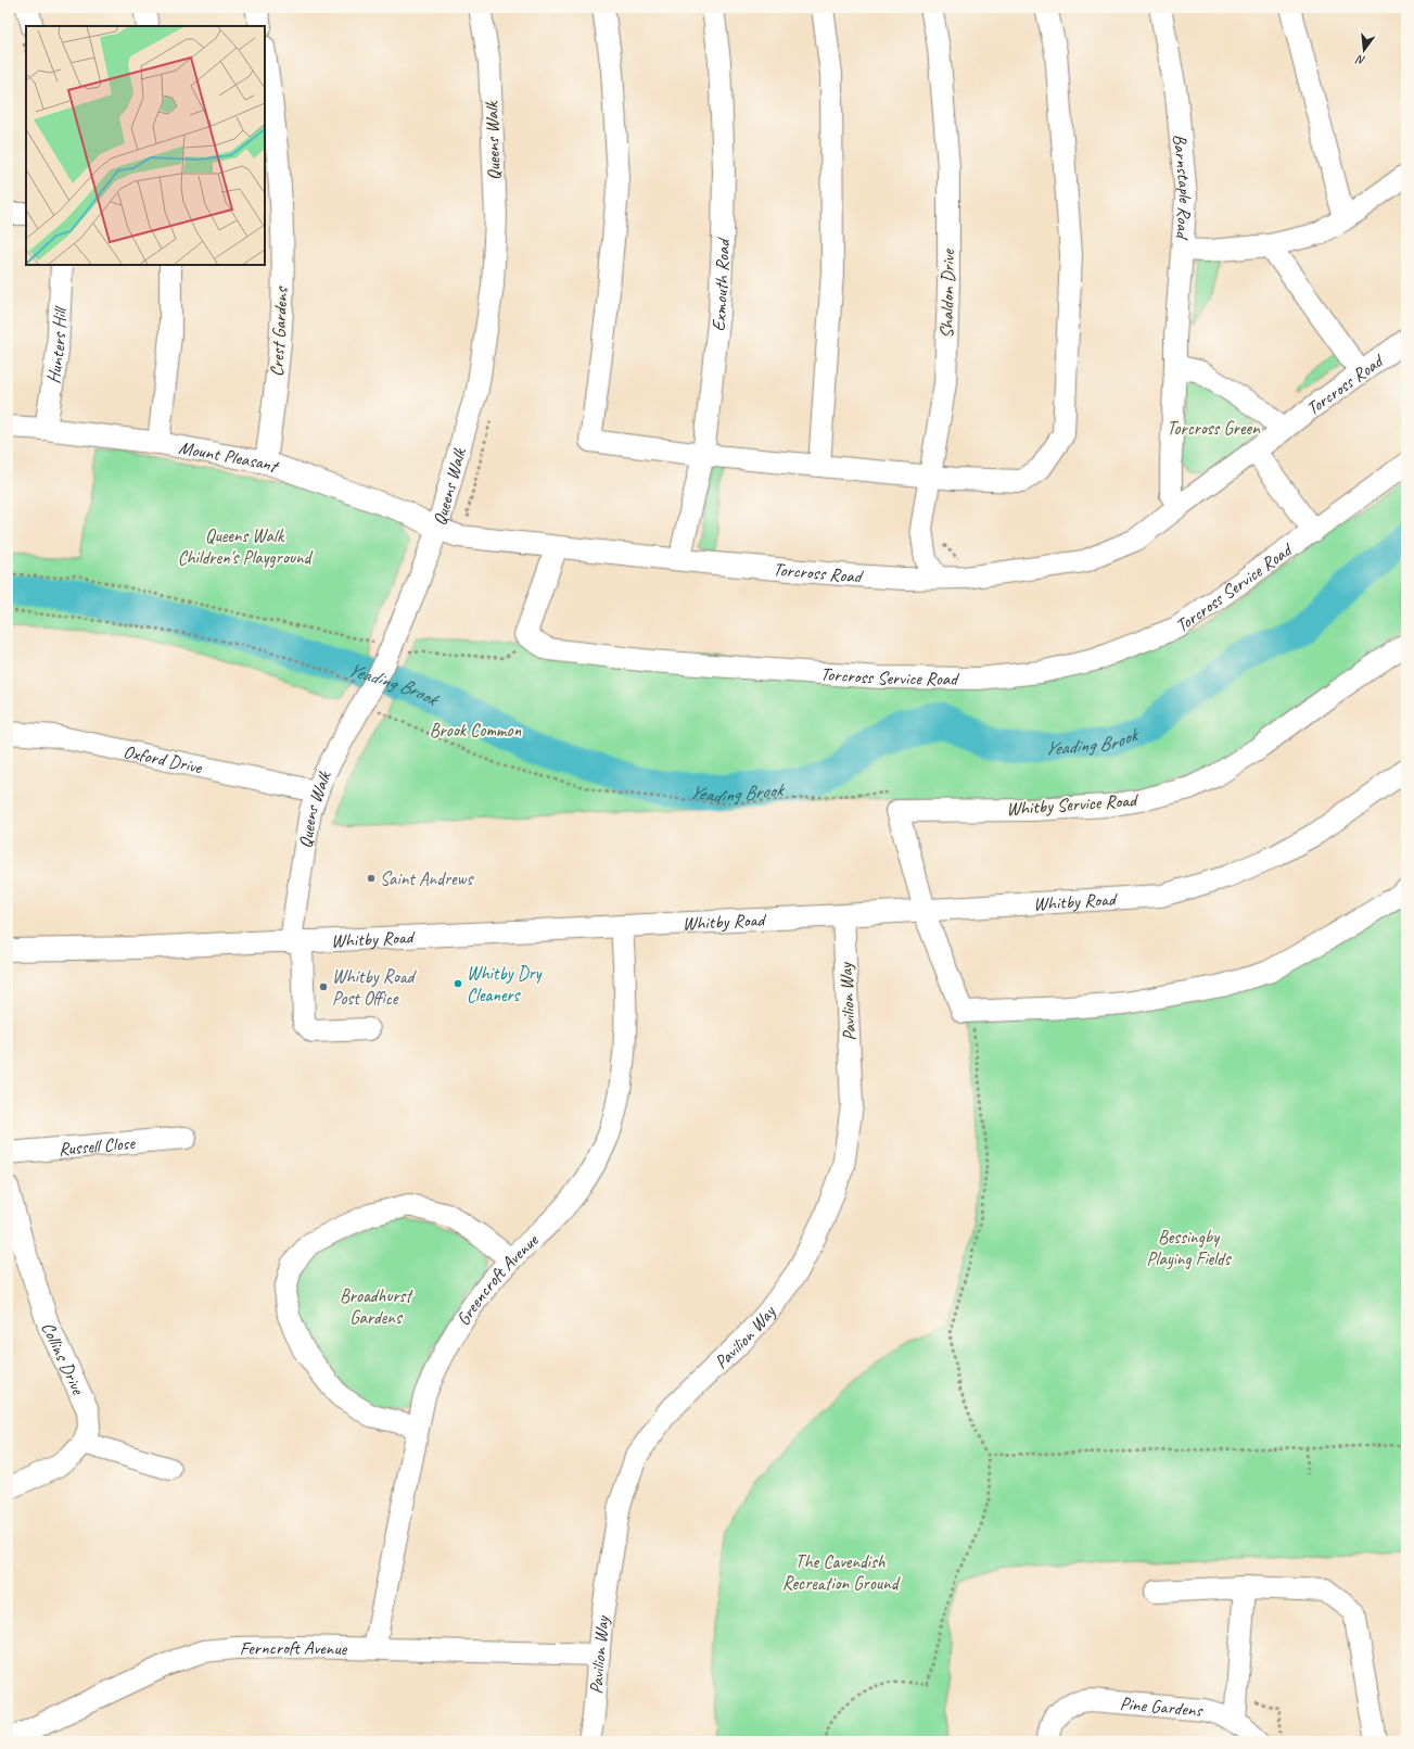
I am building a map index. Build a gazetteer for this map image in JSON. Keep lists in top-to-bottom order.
{
  "streets": {
    "street": [
      "Queens Walk",
      "Barnstaple Road",
      "Exmouth Road",
      "Shaldon Drive",
      "Crest Gardens",
      "Hunters Hill",
      "Torcross Road",
      "Mount Pleasant",
      "Torcross Service Road",
      "Oxford Drive",
      "Whitby Service Road",
      "Whitby Road",
      "Pavilion Way",
      "Russell Close",
      "Greencroft Avenue",
      "Collins Drive",
      "Ferncroft Avenue",
      "Pine Gardens"
    ]
  },
  "crossings": [
    ["Queens Walk", "Torcross Road"],
    ["Queens Walk", "Mount Pleasant"],
    ["Queens Walk", "Oxford Drive"],
    ["Queens Walk", "Whitby Road"],
    ["Exmouth Road", "Torcross Road"],
    ["Shaldon Drive", "Torcross Road"],
    ["Crest Gardens", "Mount Pleasant"],
    ["Hunters Hill", "Mount Pleasant"],
    ["Torcross Road", "Mount Pleasant"],
    ["Whitby Road", "Pavilion Way"],
    ["Whitby Road", "Greencroft Avenue"],
    ["Pavilion Way", "Ferncroft Avenue"],
    ["Greencroft Avenue", "Ferncroft Avenue"]
  ],
  "water": ["Yeading Brook"],
  "parks": [
    "Torcross Green",
    "Queens Walk Children's Playground",
    "Brook Common",
    "Bessingby Playing Fields",
    "Broadhurst Gardens",
    "The Cavendish Recreation Ground"
  ],
  "places": ["Saint Andrews", "Whitby Dry Cleaners", "Whitby Road Post Office"],
  "north": "bottom"
}
